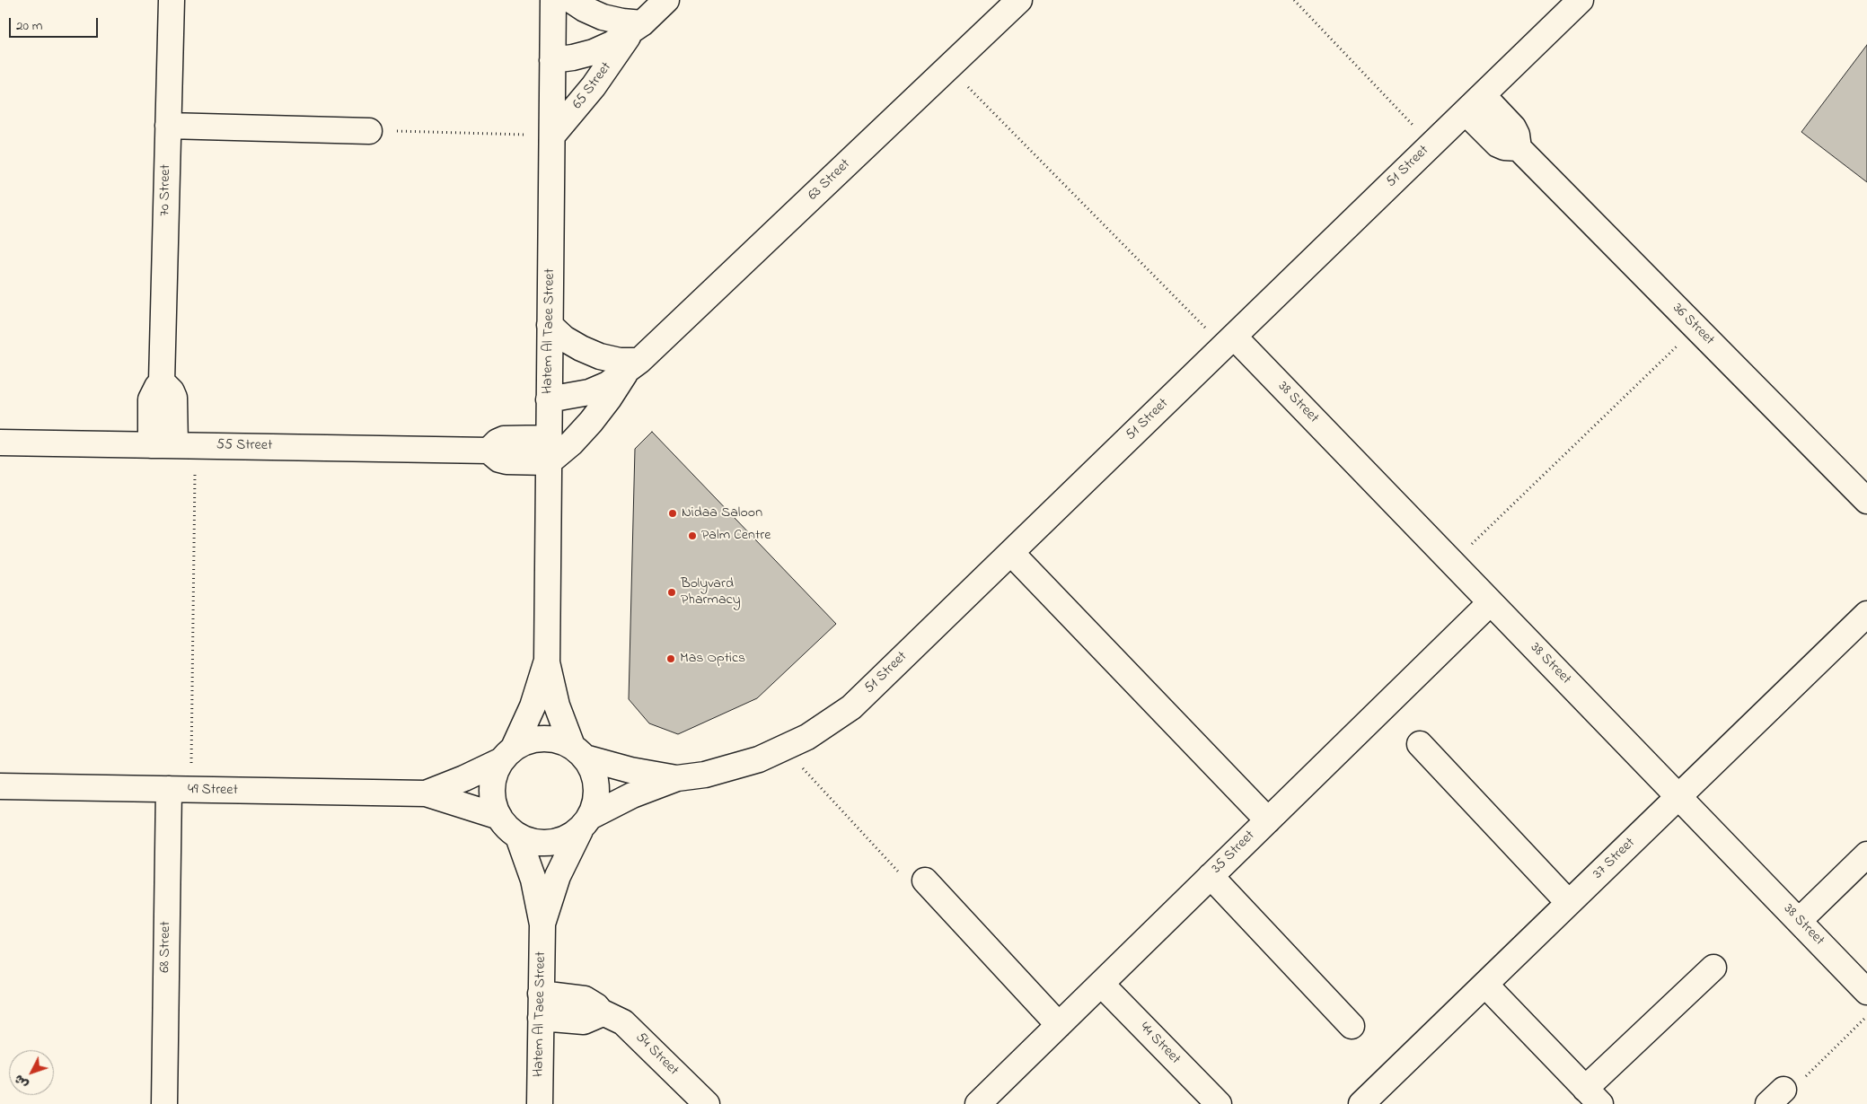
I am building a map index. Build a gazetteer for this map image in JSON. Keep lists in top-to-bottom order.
{
  "streets": {
    "street": [
      "65 Street",
      "51 Street",
      "63 Street",
      "70 Street",
      "36 Street",
      "Hatem Al Taee Street",
      "38 Street",
      "55 Street",
      "49 Street",
      "35 Street",
      "37 Street",
      "68 Street",
      "44 Street",
      "54 Street"
    ]
  },
  "crossings": [
    ["65 Street", "Hatem Al Taee Street"],
    ["51 Street", "Hatem Al Taee Street"],
    ["51 Street", "38 Street"],
    ["51 Street", "49 Street"],
    ["63 Street", "Hatem Al Taee Street"],
    ["63 Street", "55 Street"],
    ["70 Street", "55 Street"],
    ["Hatem Al Taee Street", "55 Street"],
    ["Hatem Al Taee Street", "49 Street"],
    ["Hatem Al Taee Street", "54 Street"],
    ["38 Street", "35 Street"],
    ["38 Street", "37 Street"],
    ["49 Street", "68 Street"],
    ["35 Street", "44 Street"]
  ],
  "places": [
    "Nidaa Saloon",
    "Palm Centre",
    "Bolyvard Pharmacy",
    "Mas Optics"
  ],
  "scale_bar": "20 m",
  "north": "bottom left"
}
